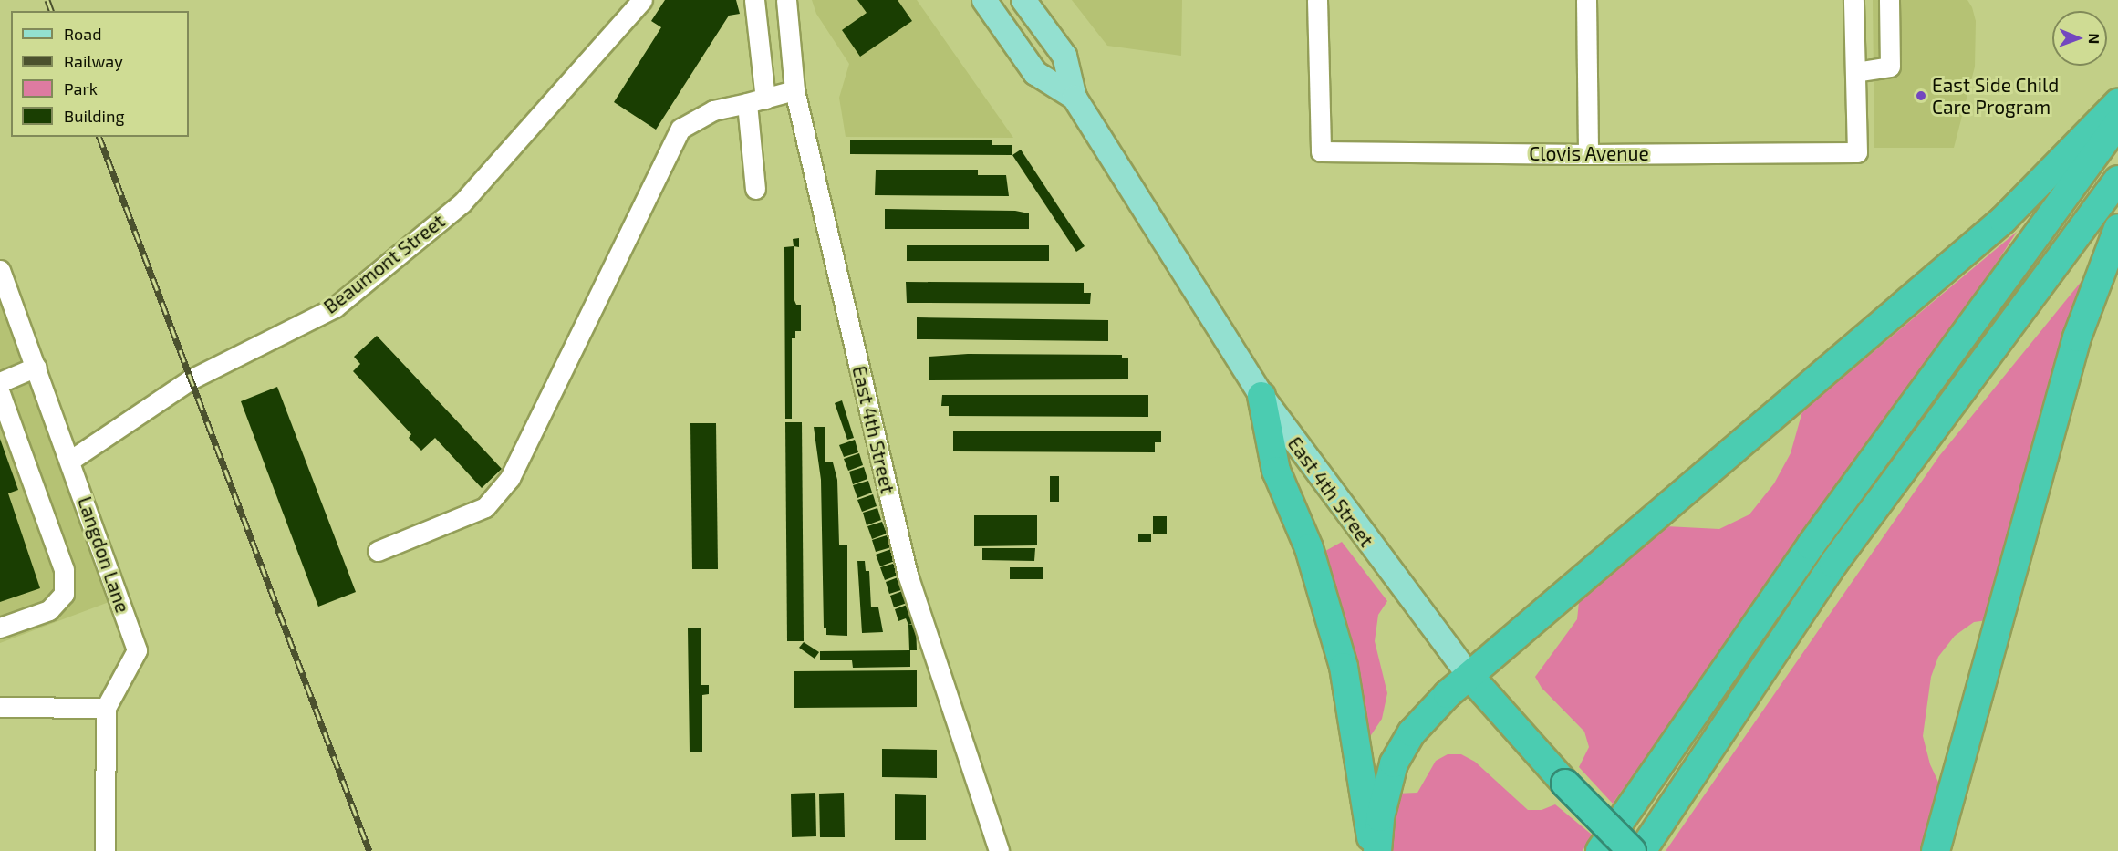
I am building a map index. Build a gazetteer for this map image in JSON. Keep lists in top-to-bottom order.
{
  "streets": {
    "highway": ["East 4th Street"],
    "street": ["Clovis Avenue", "Beaumont Street", "Langdon Lane"]
  },
  "crossings": [
    ["Beaumont Street", "Langdon Lane"]
  ],
  "places": ["East Side Child Care Program"],
  "legend": [
    "Road",
    "Railway",
    "Park",
    "Building"
  ],
  "north": "right"
}
